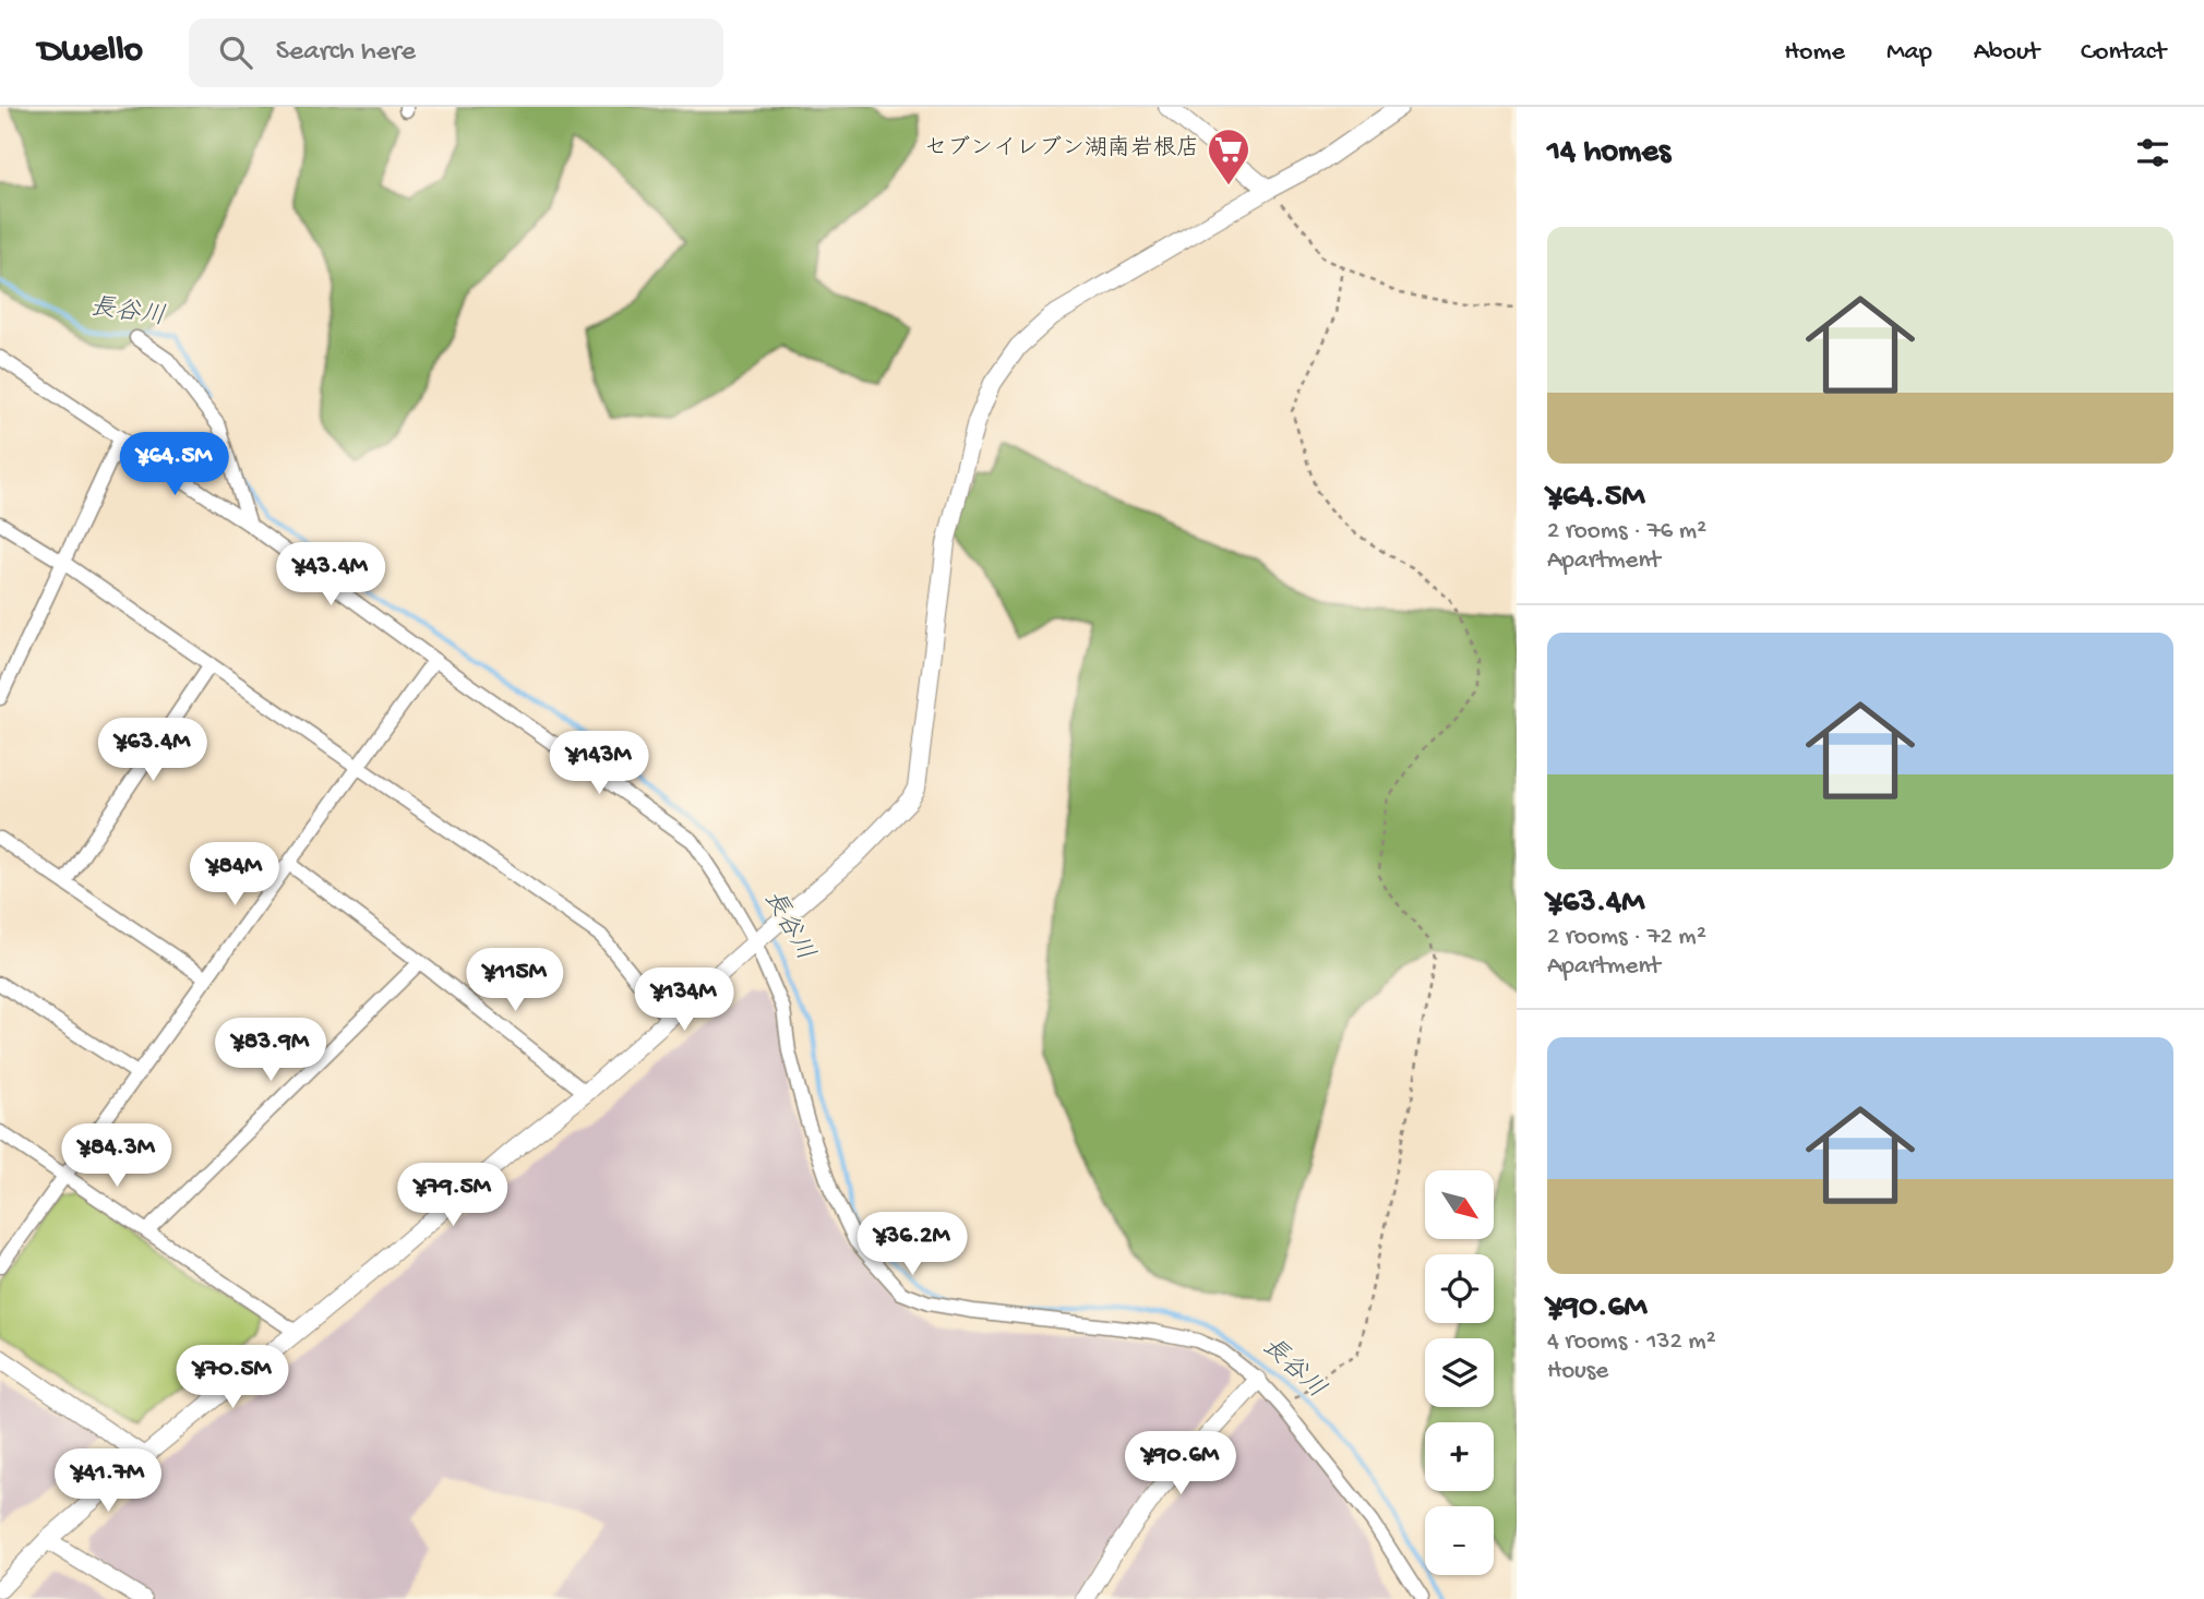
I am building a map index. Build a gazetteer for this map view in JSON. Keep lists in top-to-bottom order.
{
  "water": ["長谷川"],
  "places": {
    "supermarket": ["セブンイレブン湖南岩根店"]
  },
  "north": "bottom right",
  "page": {
    "header": "Dwello",
    "search": "Search here",
    "nav": [
      "Home",
      "Map",
      "About",
      "Contact"
    ],
    "heading": "14 homes",
    "list": [
      {
        "name": "¥64.5M",
        "note": "2 rooms · 76 m² · Apartment"
      },
      {
        "name": "¥63.4M",
        "note": "2 rooms · 72 m² · Apartment"
      },
      {
        "name": "¥90.6M",
        "note": "4 rooms · 132 m² · House"
      }
    ],
    "price": [
      "¥64.5M",
      "¥43.4M",
      "¥63.4M",
      "¥143M",
      "¥84M",
      "¥115M",
      "¥134M",
      "¥83.9M",
      "¥84.3M",
      "¥79.5M",
      "¥36.2M",
      "¥70.5M",
      "¥90.6M",
      "¥41.7M"
    ],
    "map_buttons": ["+", "−"]
  }
}
